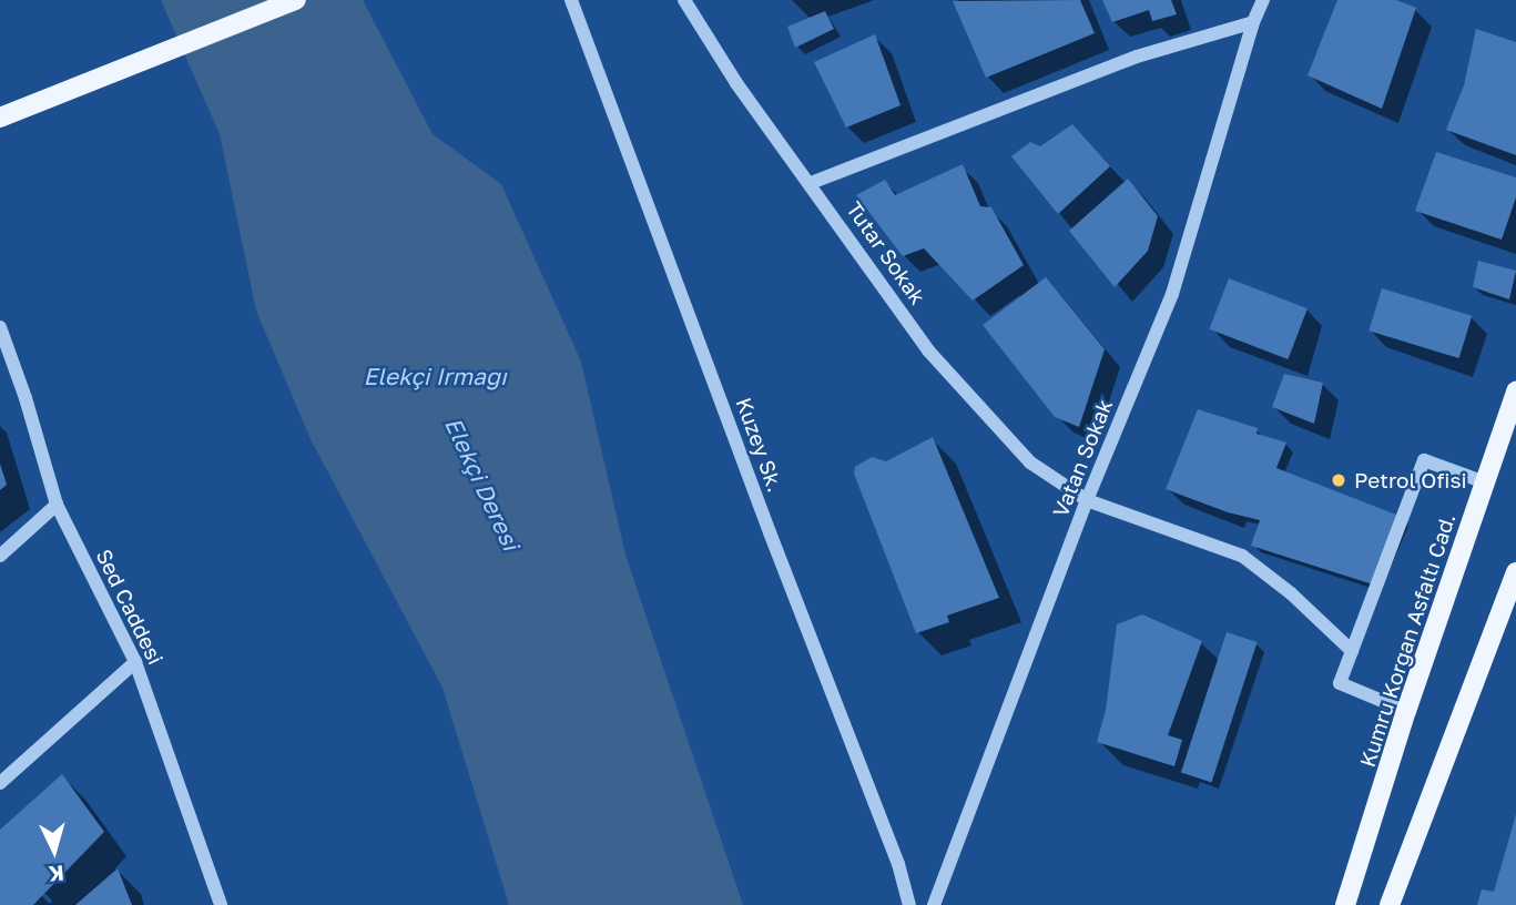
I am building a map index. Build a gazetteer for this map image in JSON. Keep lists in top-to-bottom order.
{
  "streets": {
    "main road": ["Kumru Korgan Asfaltı Cad."],
    "street": [
      "Tutar Sokak",
      "Kuzey Sk.",
      "Vatan Sokak",
      "Sed Caddesi"
    ]
  },
  "crossings": [
    ["Tutar Sokak", "Vatan Sokak"]
  ],
  "water": ["Elekçi Irmağı", "Elekçi Deresi"],
  "places": ["Petrol Ofisi"],
  "north": "bottom"
}
